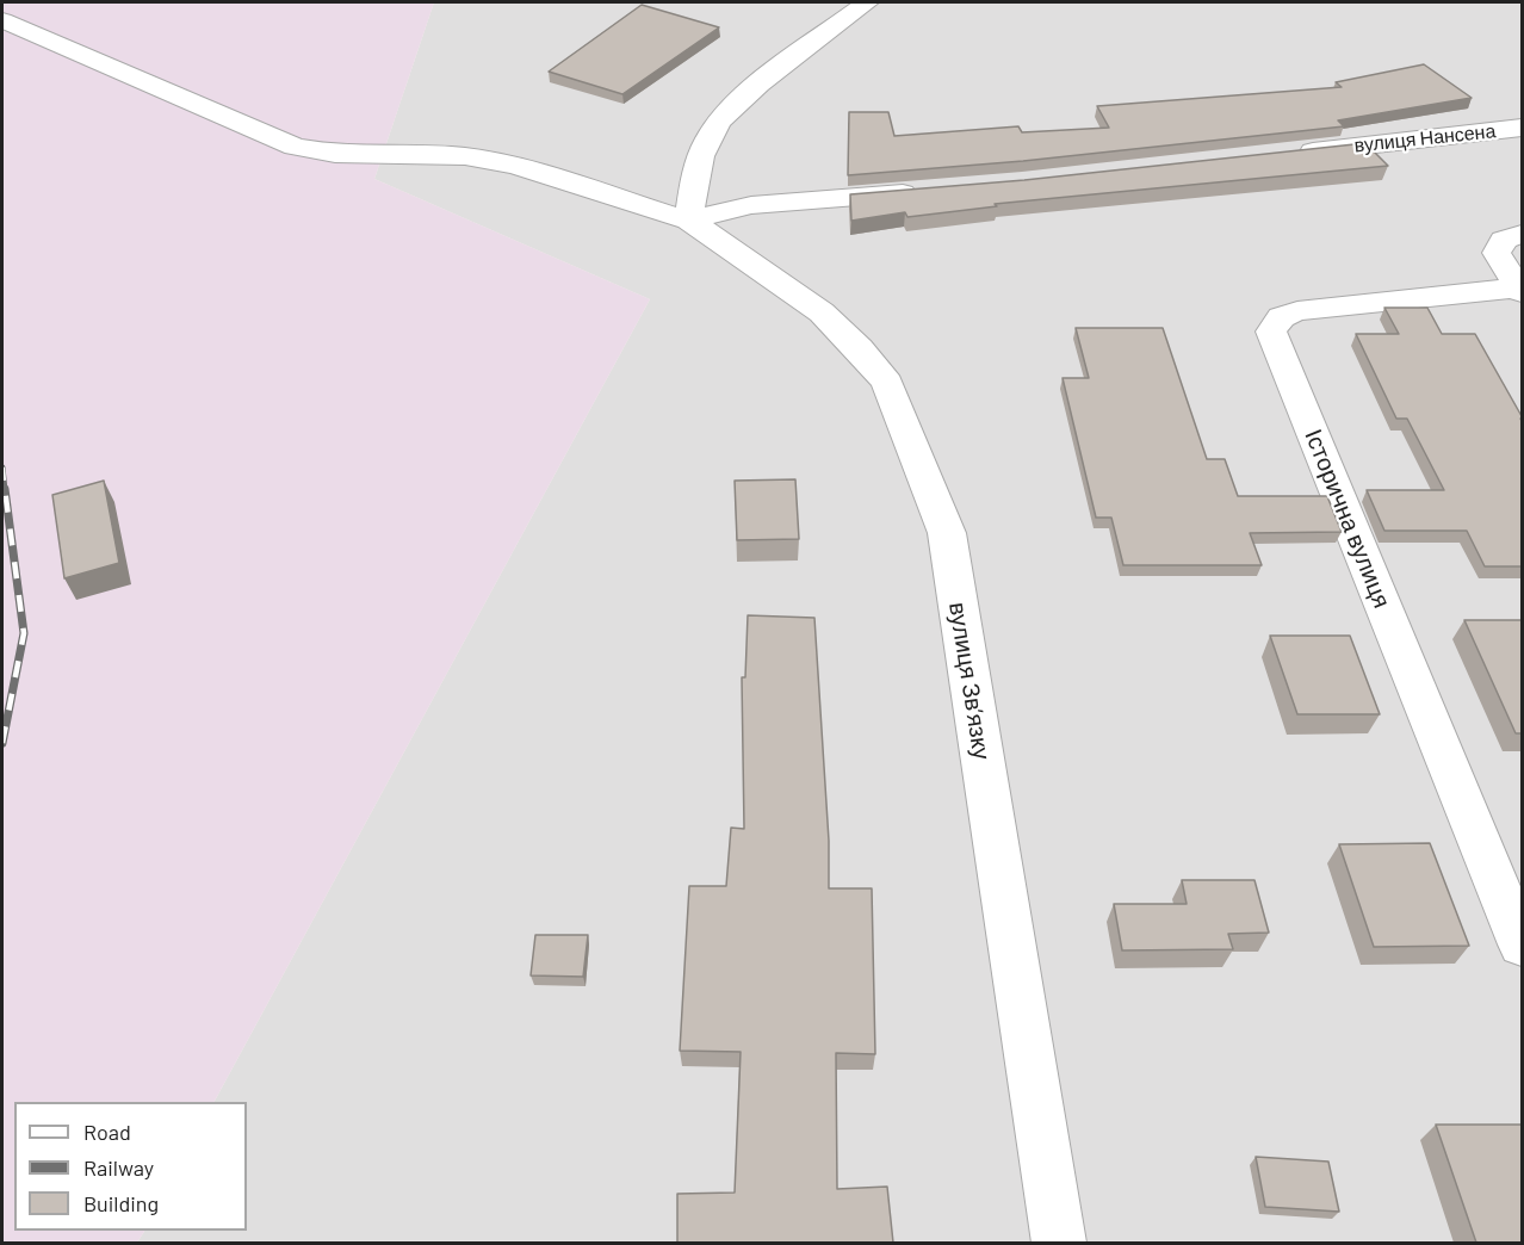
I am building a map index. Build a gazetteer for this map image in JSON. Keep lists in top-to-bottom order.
{
  "streets": {
    "street": ["вулиця Нансена", "Історична вулиця", "вулиця Звʼязку"]
  },
  "legend": ["Road", "Railway", "Building"]
}
